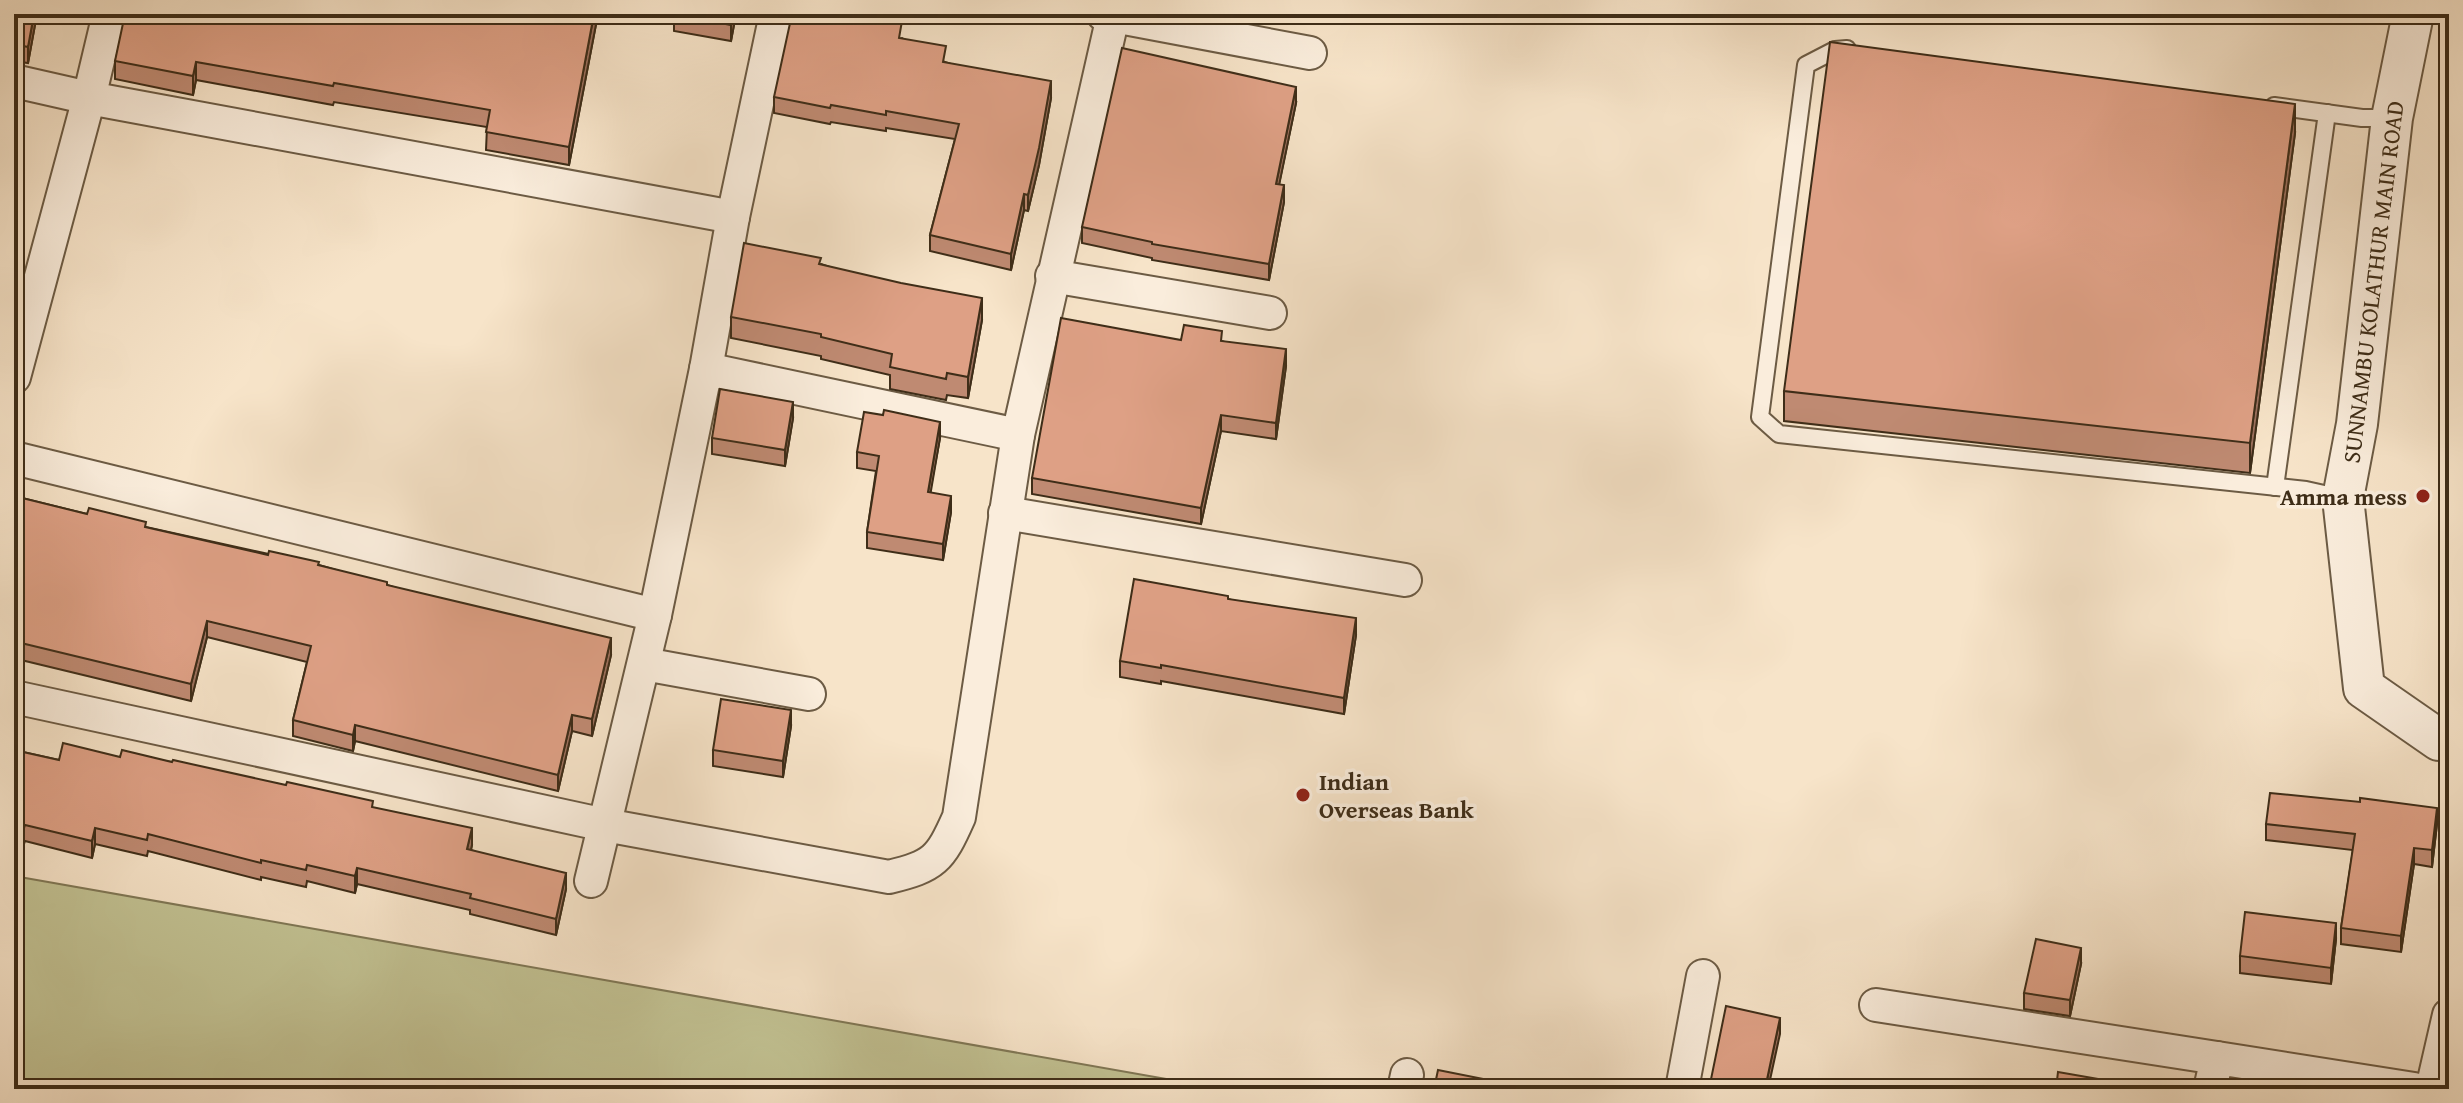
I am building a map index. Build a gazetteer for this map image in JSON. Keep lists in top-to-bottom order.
{
  "streets": {
    "street": ["SUNNAMBU KOLATHUR MAIN ROAD"]
  },
  "places": ["Amma mess", "Indian Overseas Bank"]
}
